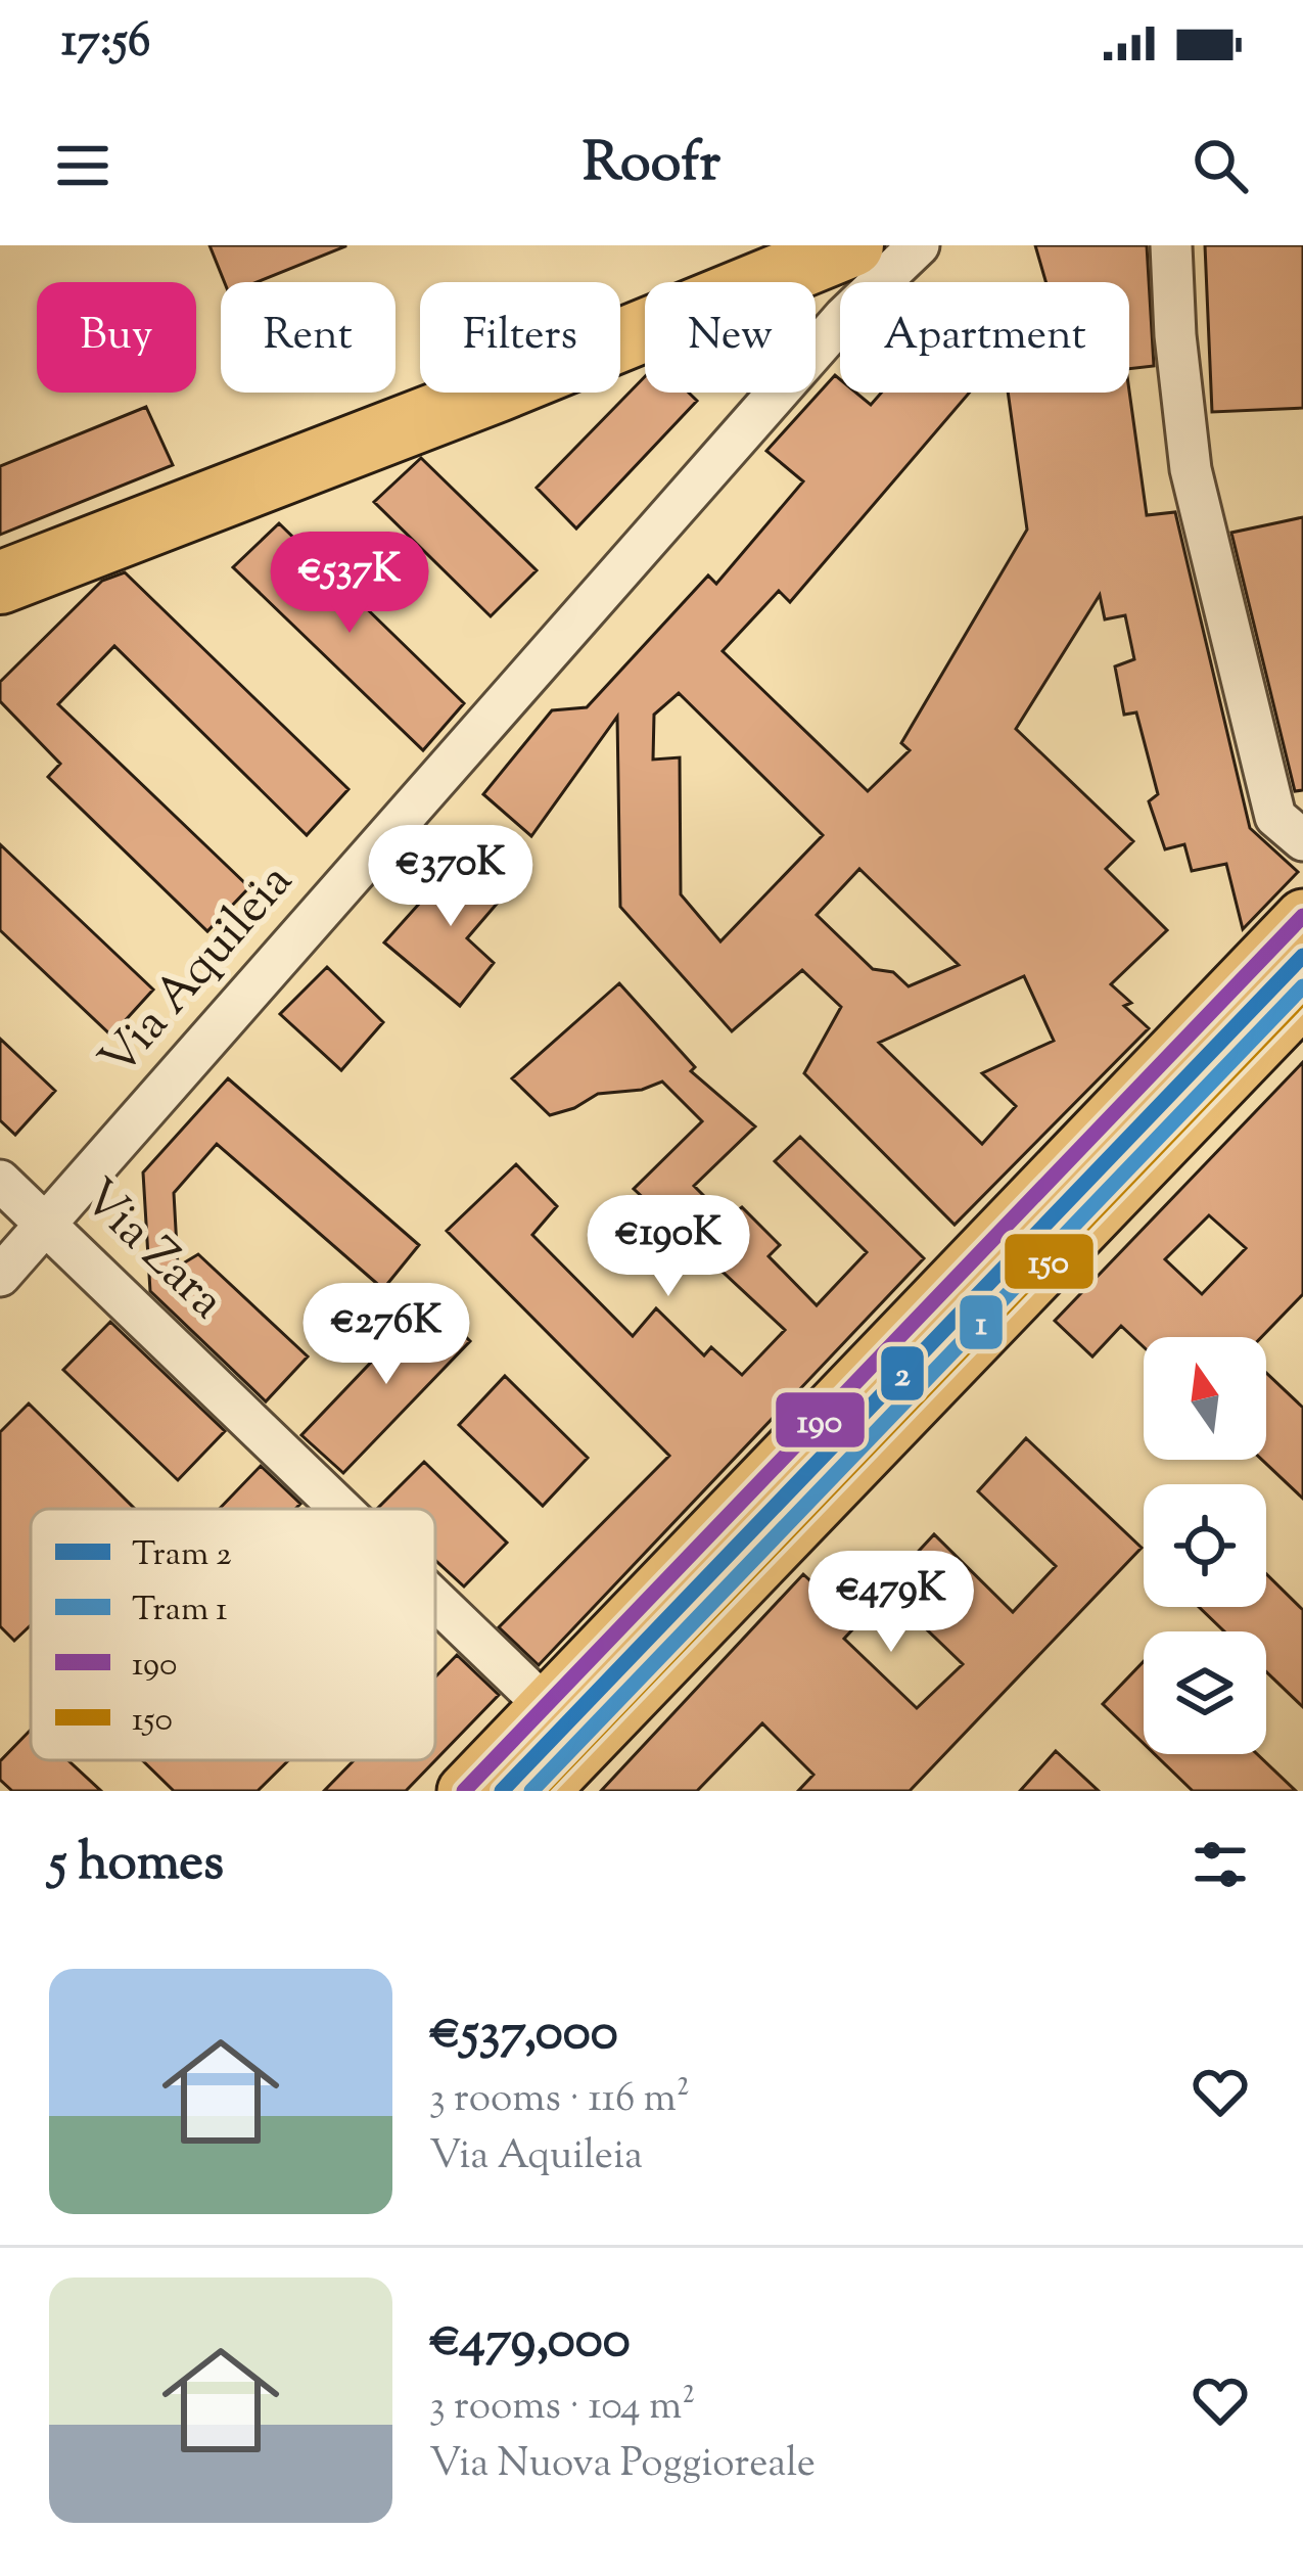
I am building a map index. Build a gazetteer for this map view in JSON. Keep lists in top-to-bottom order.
{
  "streets": {
    "street": ["Via Aquileia", "Via Zara"]
  },
  "crossings": [
    ["Via Aquileia", "Via Zara"]
  ],
  "lines": [
    "transit line 190",
    "tram line 2",
    "tram line 1",
    "transit line 150"
  ],
  "legend": [
    "Tram 2",
    "Tram 1",
    "190",
    "150"
  ],
  "north": "top",
  "page": {
    "status": "17:56",
    "header": "Roofr",
    "chip": [
      "Buy",
      "Rent",
      "Filters",
      "New",
      "Apartment"
    ],
    "price": [
      "€537K",
      "€370K",
      "€190K",
      "€276K",
      "€479K"
    ],
    "heading": "5 homes",
    "list": [
      {
        "name": "€537,000",
        "note": "3 rooms · 116 m² · Via Aquileia"
      },
      {
        "name": "€479,000",
        "note": "3 rooms · 104 m² · Via Nuova Poggioreale"
      }
    ]
  }
}
